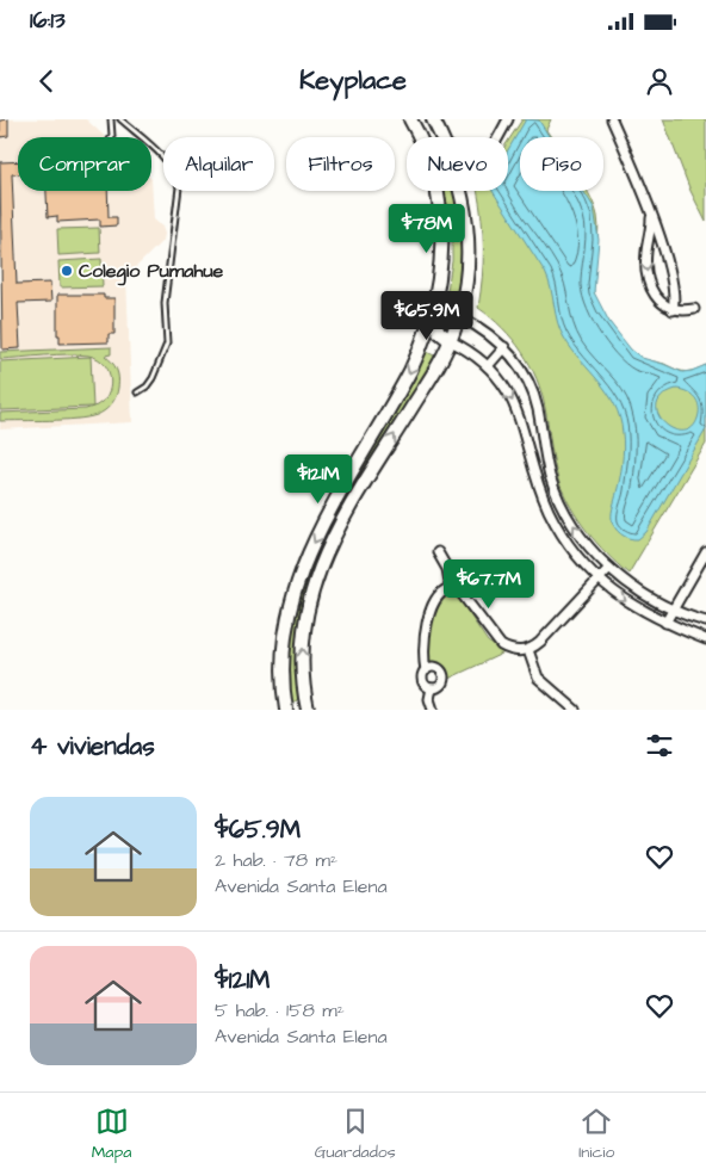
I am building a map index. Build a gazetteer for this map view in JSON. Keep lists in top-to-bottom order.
{
  "places": ["Colegio Pumahue"],
  "page": {
    "status": "16:13",
    "header": "Keyplace",
    "chip": [
      "Comprar",
      "Alquilar",
      "Filtros",
      "Nuevo",
      "Piso"
    ],
    "price": [
      "$78M",
      "$65.9M",
      "$121M",
      "$67.7M"
    ],
    "heading": "4 viviendas",
    "list": [
      {
        "name": "$65.9M",
        "note": "2 hab. · 78 m² · Avenida Santa Elena"
      },
      {
        "name": "$121M",
        "note": "5 hab. · 158 m² · Avenida Santa Elena"
      }
    ],
    "tabs": ["Mapa", "Guardados", "Inicio"]
  }
}
